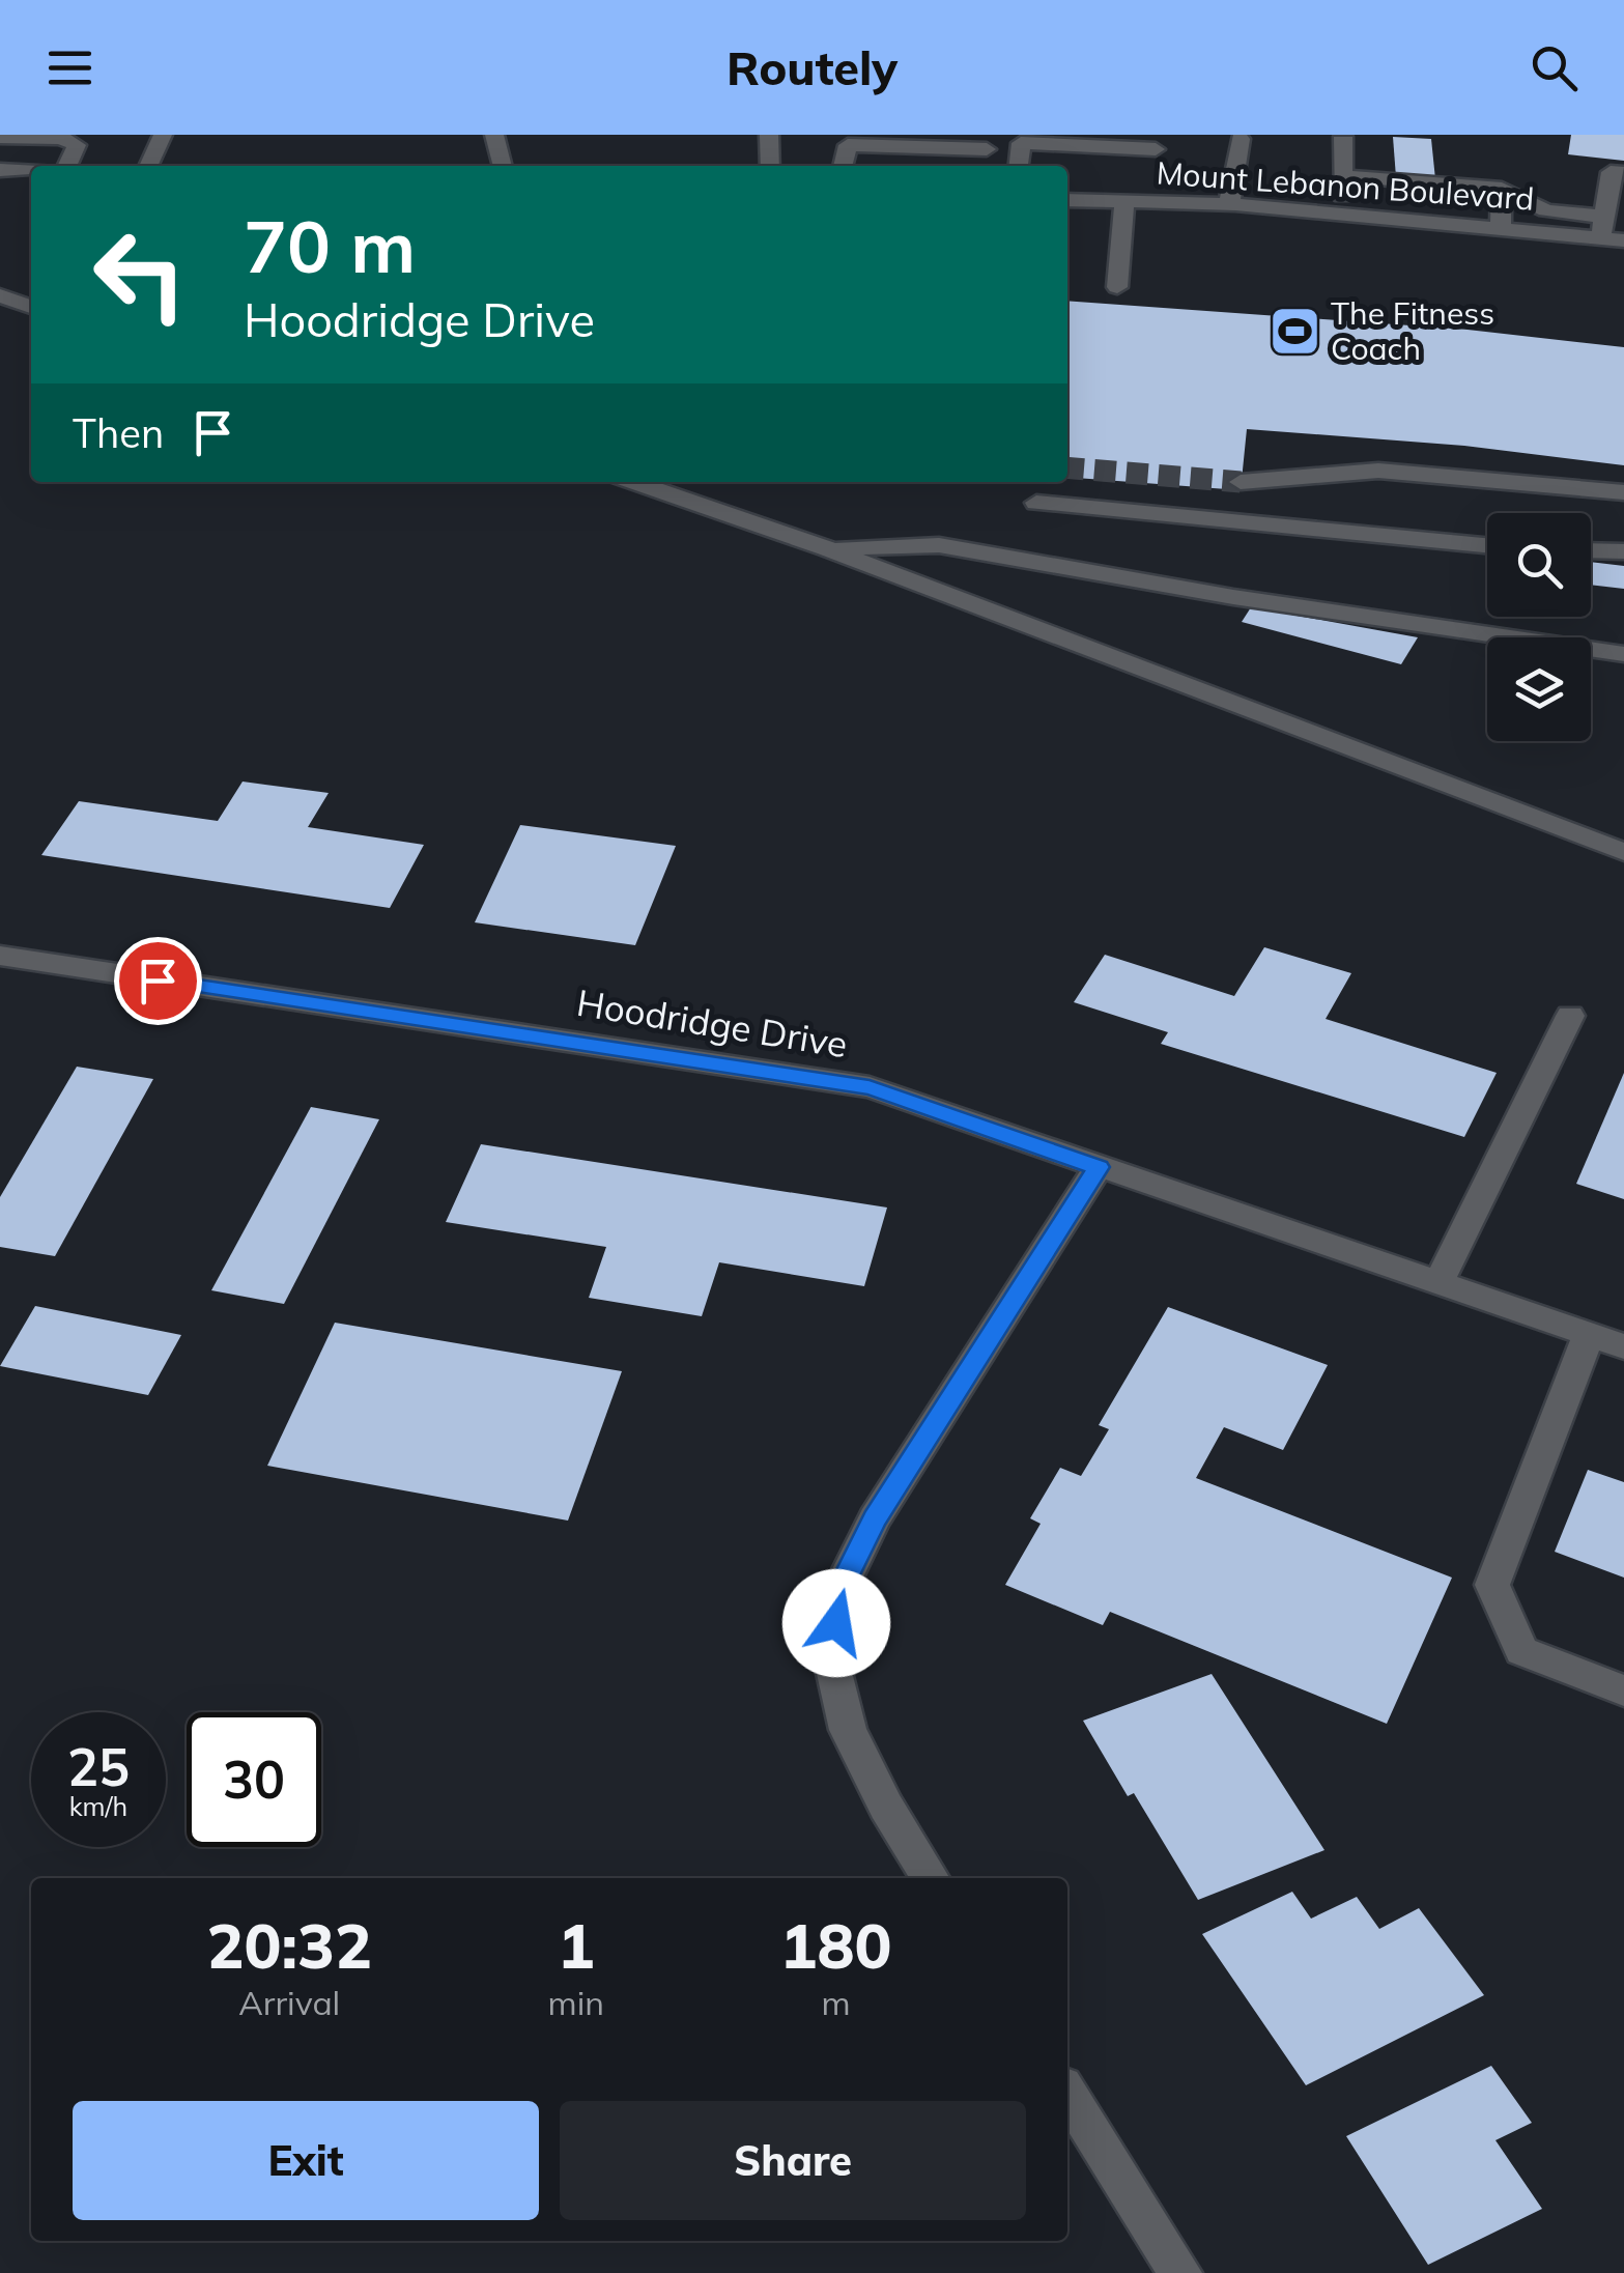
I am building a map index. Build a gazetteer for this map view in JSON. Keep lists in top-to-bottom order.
{
  "streets": {
    "street": ["Mount Lebanon Boulevard", "Hoodridge Drive"]
  },
  "places": {
    "sports": ["The Fitness Coach"]
  },
  "page": {
    "header": "Routely",
    "turn": ["70 m", "Hoodridge Drive"],
    "then": "Then",
    "speed": "25 km/h",
    "limit": "30",
    "eta": [
      "20:32",
      "Arrival",
      "1",
      "min",
      "180",
      "m"
    ],
    "buttons": ["Exit", "Share"]
  }
}
